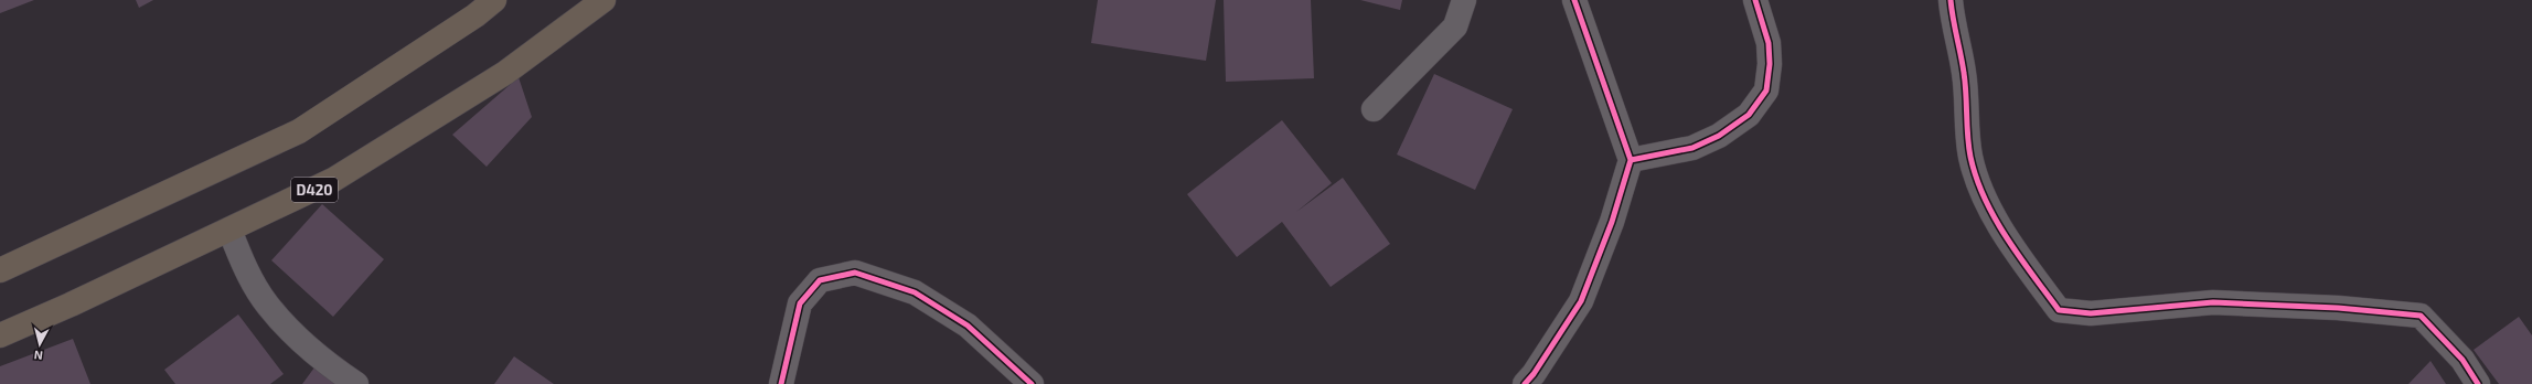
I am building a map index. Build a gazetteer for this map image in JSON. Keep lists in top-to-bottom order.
{
  "streets": {
    "highway": ["D420"]
  },
  "north": "bottom"
}
